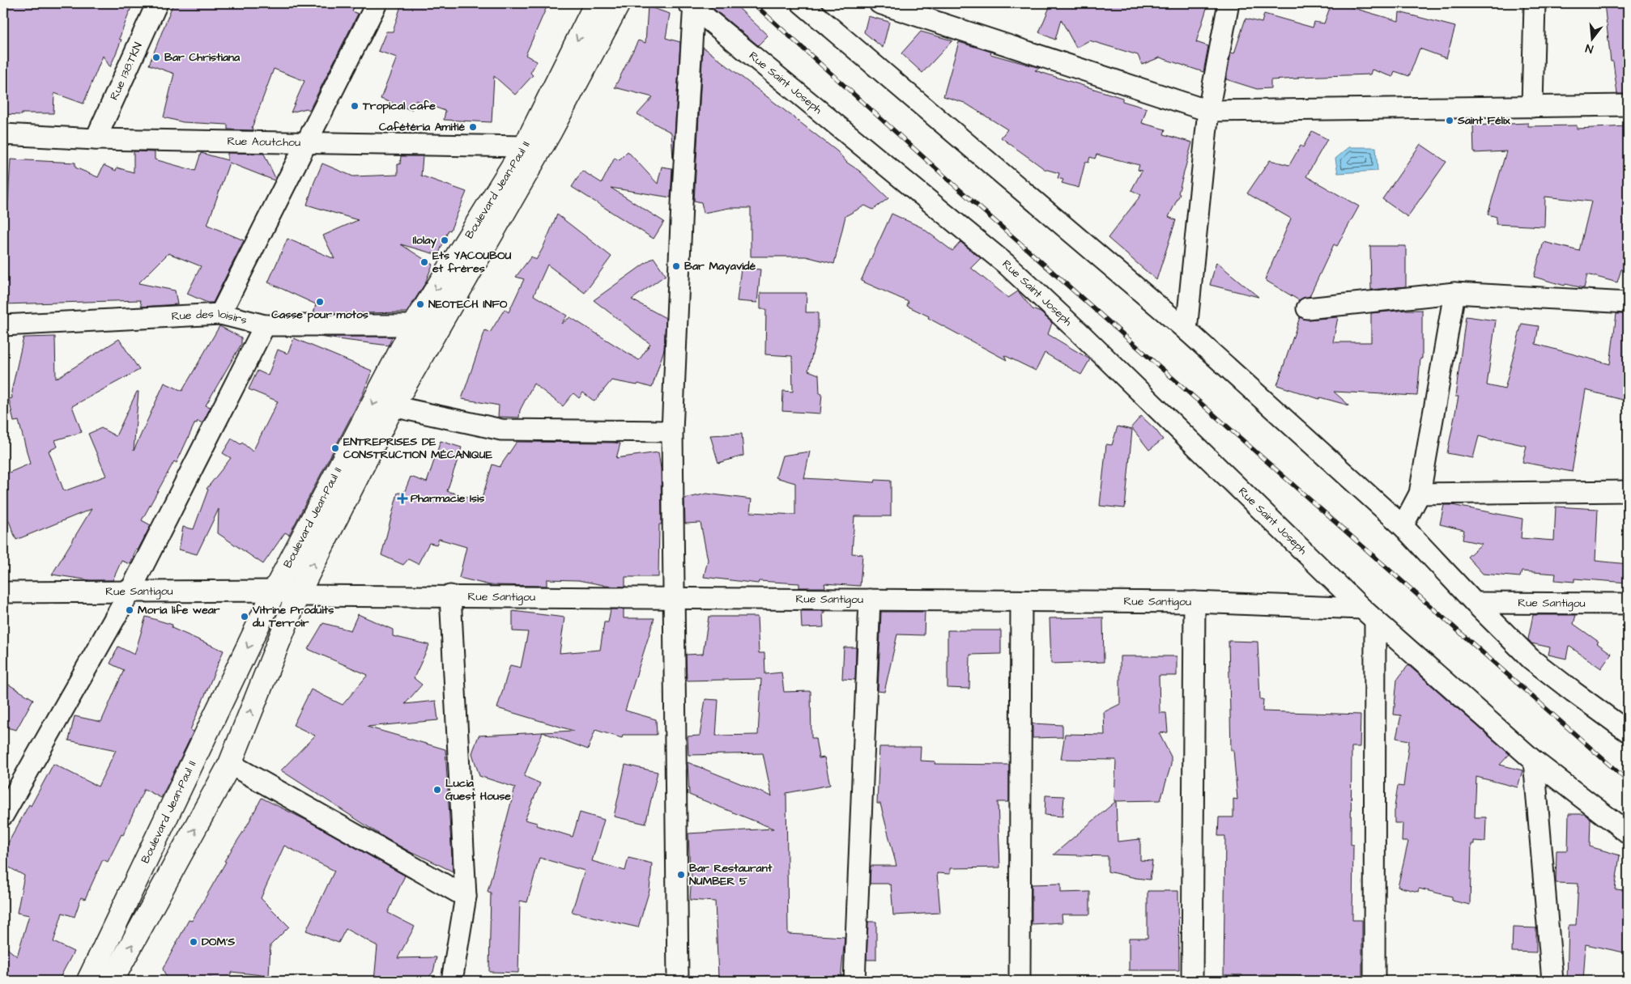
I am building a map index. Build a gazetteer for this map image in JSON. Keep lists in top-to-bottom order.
{
  "streets": {
    "main road": ["Boulevard Jean-Paul II"],
    "street": [
      "Rue 138.TKN",
      "Rue Saint Joseph",
      "Rue Aoutchou",
      "Rue des loisirs",
      "Rue Santigou"
    ]
  },
  "crossings": [
    ["Rue 138.TKN", "Rue Aoutchou"],
    ["Rue Saint Joseph", "Rue Santigou"],
    ["Rue Aoutchou", "Boulevard Jean-Paul II"],
    ["Boulevard Jean-Paul II", "Rue des loisirs"],
    ["Boulevard Jean-Paul II", "Rue Santigou"]
  ],
  "places": {
    "other": [
      "Bar Christiana",
      "Tropical cafe",
      "Saint Félix",
      "Cafétéria Amitié",
      "Ilolay",
      "Ets YACOUBOU et frères",
      "Bar Mayavidé",
      "Casse pour motos",
      "NEOTECH INFO",
      "ENTREPRISES DE CONSTRUCTION MÉCANIQUE",
      "Moria life wear",
      "Vitrine Produits du Terroir",
      "Lucia Guest House",
      "Bar Restaurant NUMBER 5",
      "DOM'S"
    ],
    "health": ["Pharmacie Isis"]
  },
  "north": "bottom"
}
